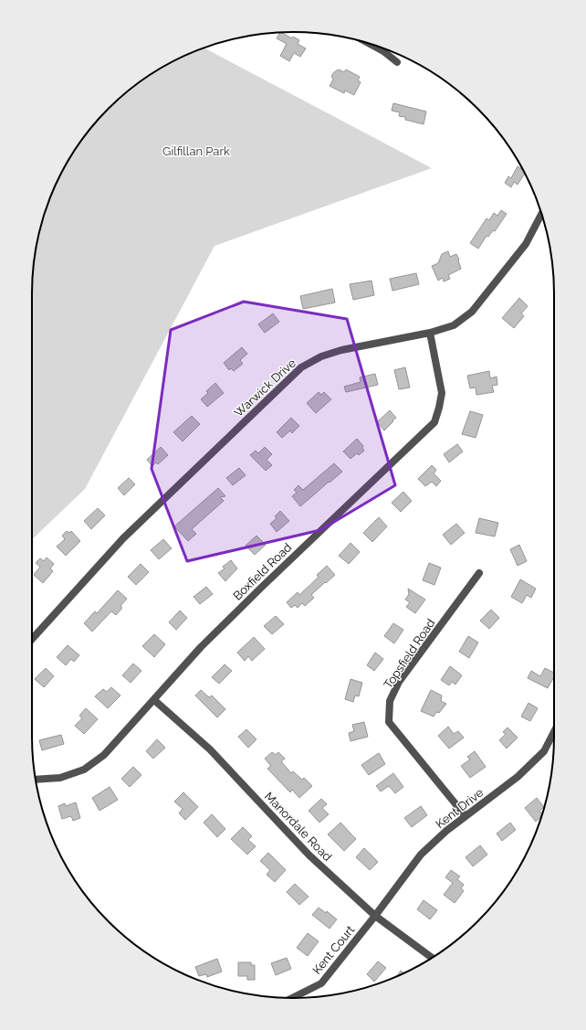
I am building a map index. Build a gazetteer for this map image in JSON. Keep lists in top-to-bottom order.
{
  "streets": {
    "street": [
      "Warwick Drive",
      "Boxfield Road",
      "Topsfield Road",
      "Kent Drive",
      "Manordale Road",
      "Kent Court"
    ]
  },
  "crossings": [
    ["Warwick Drive", "Boxfield Road"],
    ["Boxfield Road", "Manordale Road"],
    ["Topsfield Road", "Kent Drive"],
    ["Kent Drive", "Manordale Road"],
    ["Kent Drive", "Kent Court"],
    ["Manordale Road", "Kent Court"]
  ],
  "parks": ["Gilfillan Park"]
}
